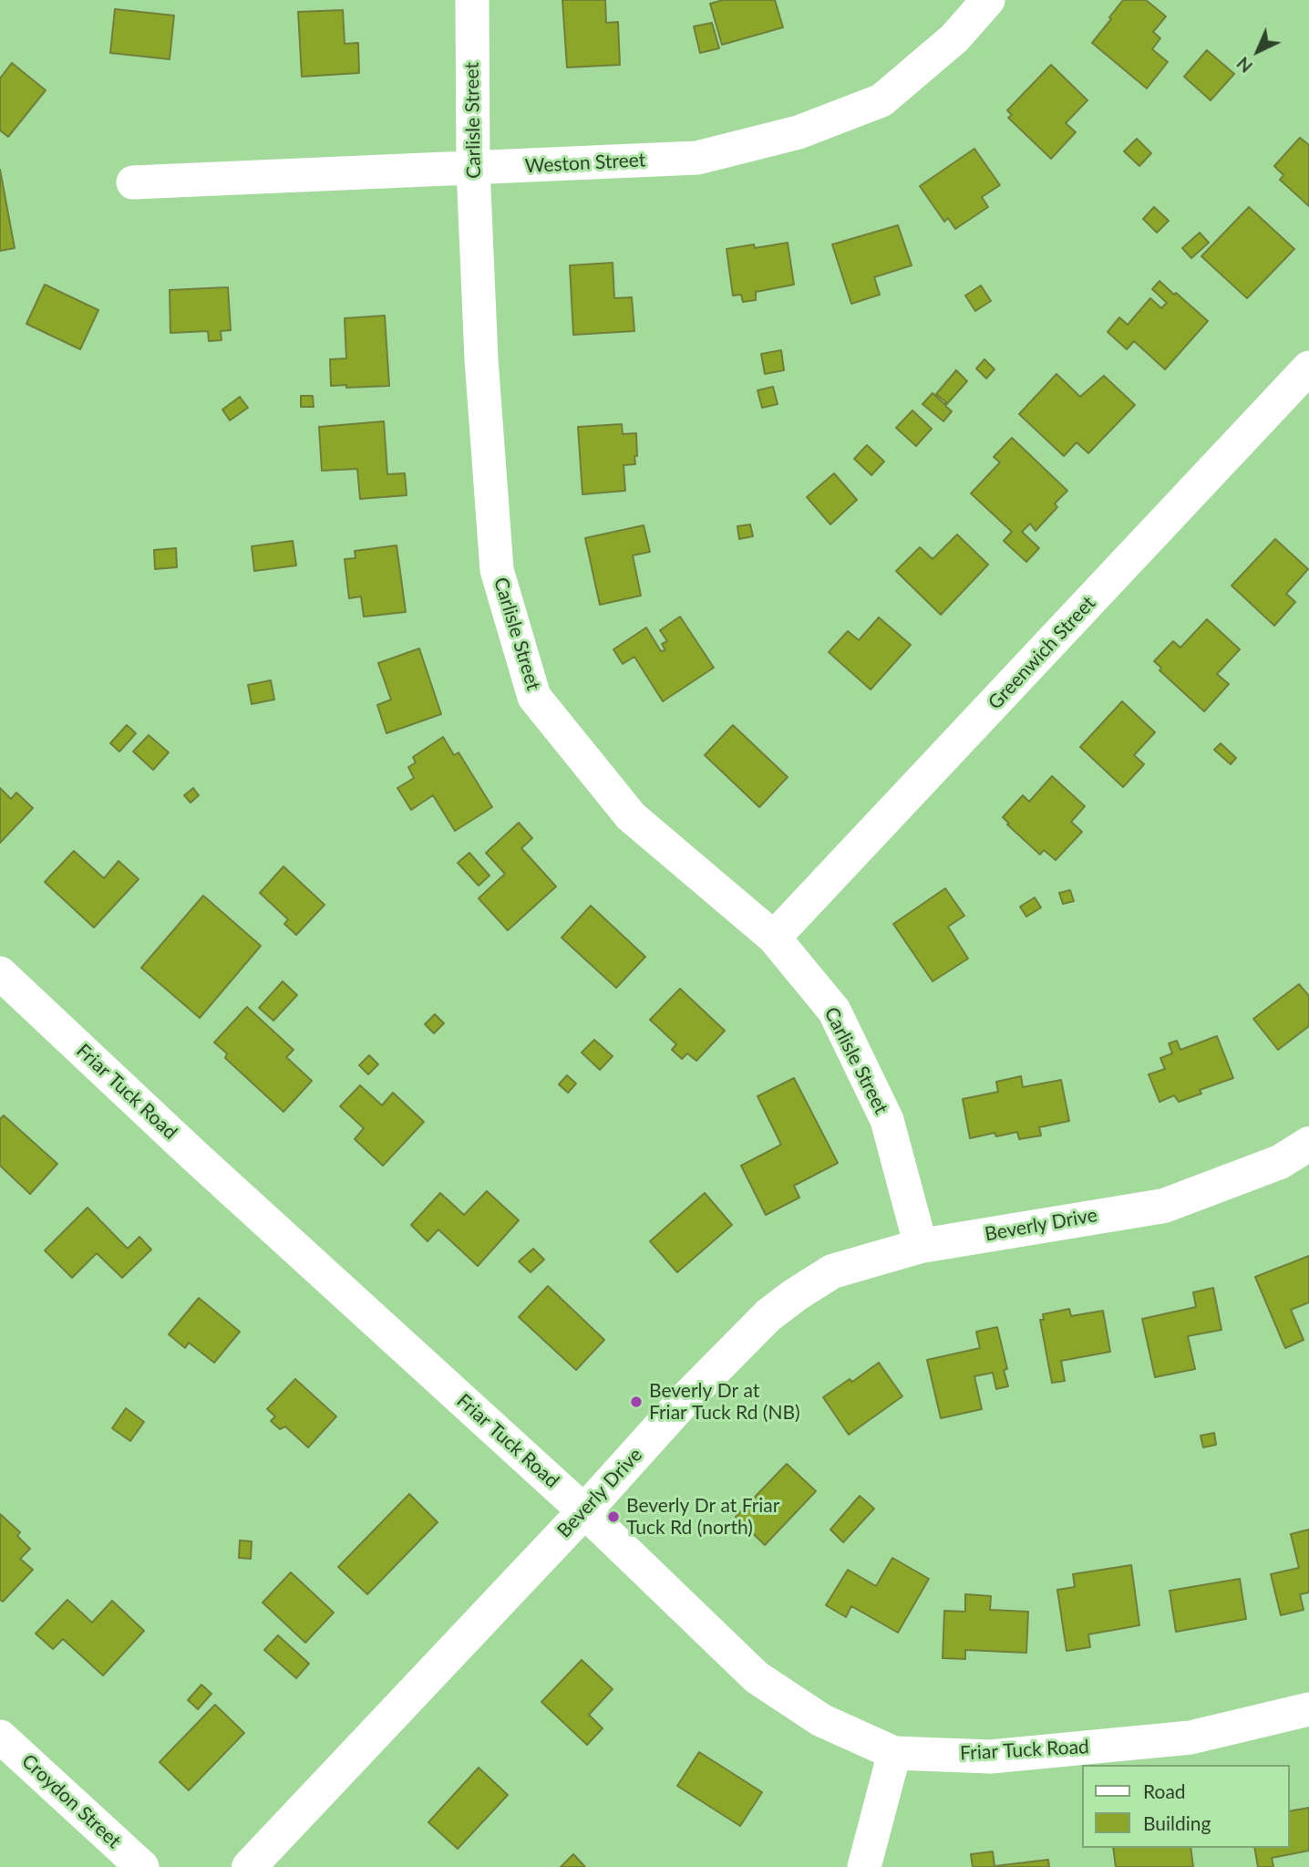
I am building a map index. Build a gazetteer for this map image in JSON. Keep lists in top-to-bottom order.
{
  "streets": {
    "street": [
      "Carlisle Street",
      "Weston Street",
      "Greenwich Street",
      "Friar Tuck Road",
      "Beverly Drive",
      "Croydon Street"
    ]
  },
  "crossings": [
    ["Carlisle Street", "Weston Street"],
    ["Carlisle Street", "Greenwich Street"],
    ["Carlisle Street", "Beverly Drive"],
    ["Friar Tuck Road", "Beverly Drive"]
  ],
  "places": ["Beverly Dr at Friar Tuck Rd (NB)", "Beverly Dr at Friar Tuck Rd (north)"],
  "legend": ["Road", "Building"],
  "north": "bottom left"
}
